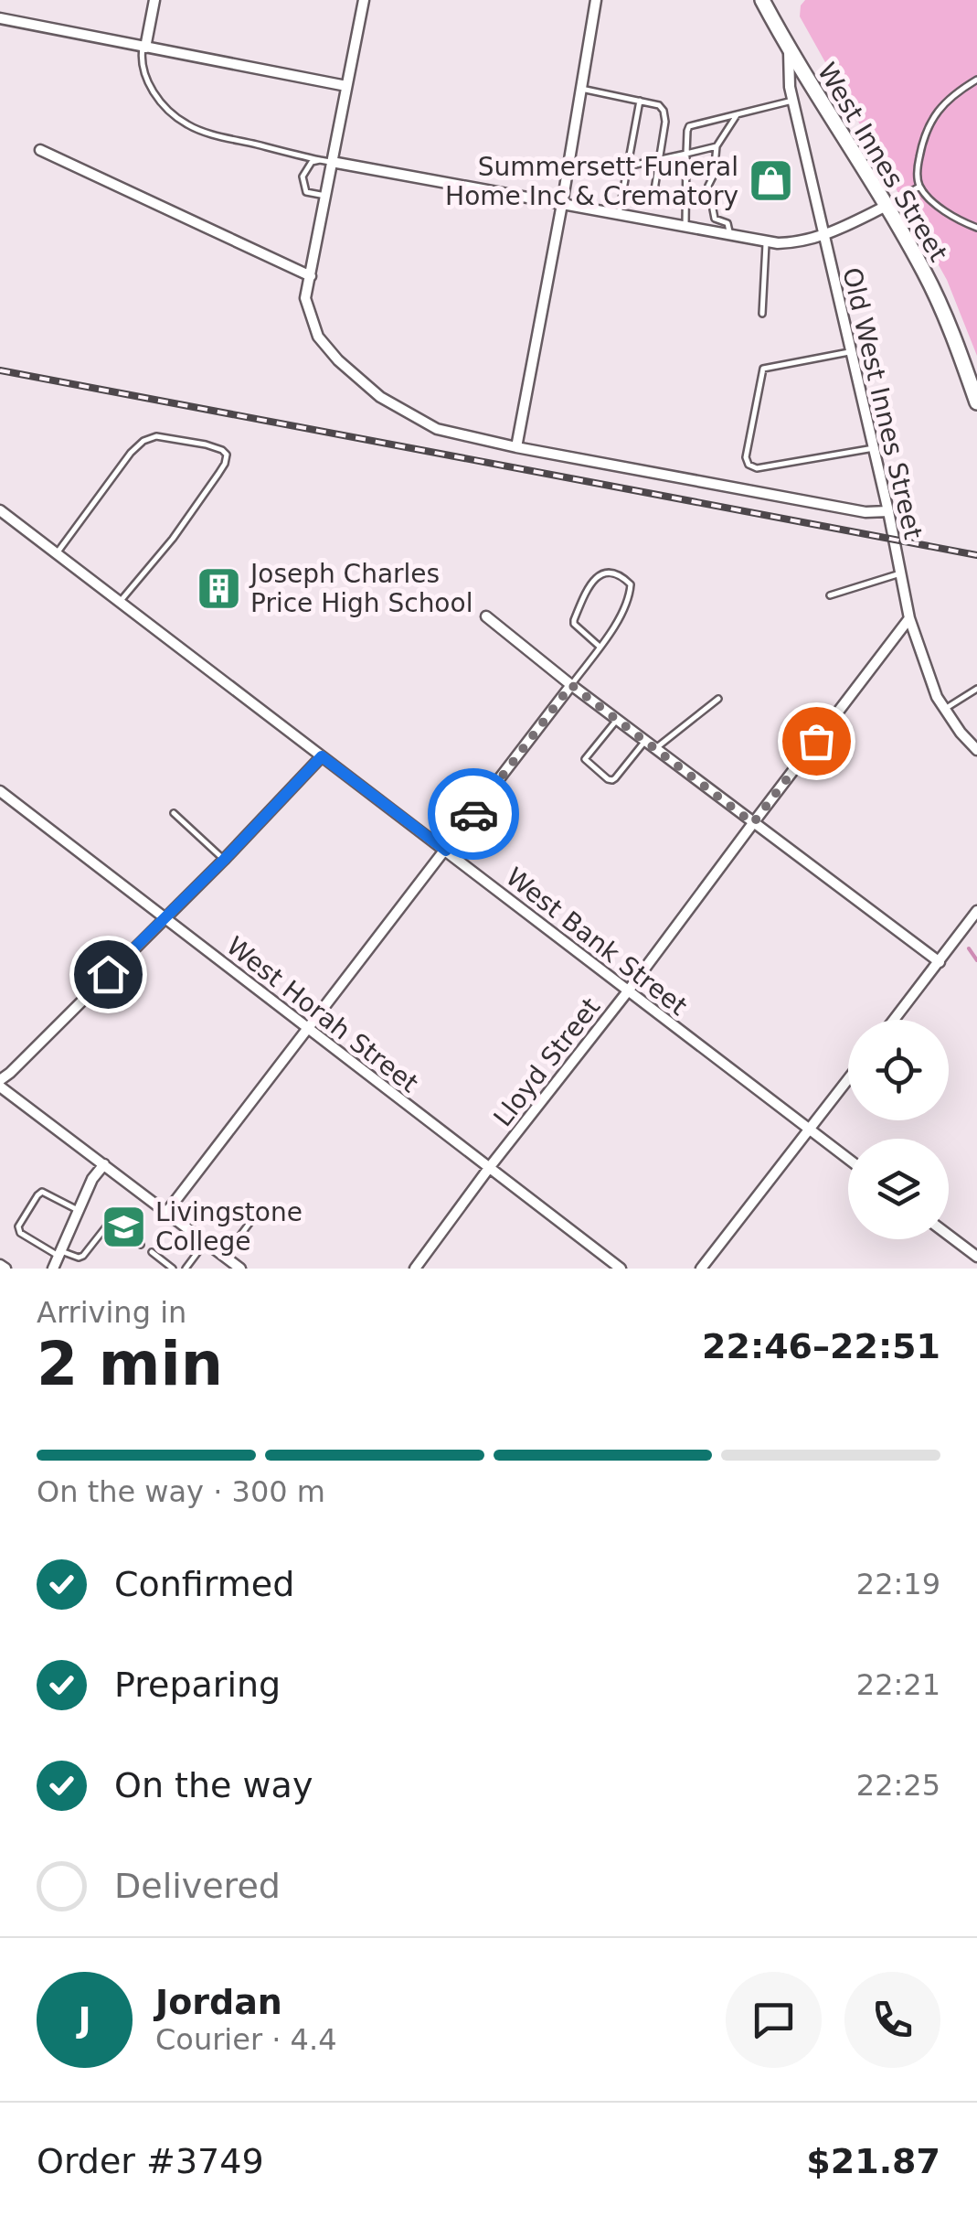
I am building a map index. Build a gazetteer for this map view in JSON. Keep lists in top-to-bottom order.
{
  "streets": {
    "main road": ["West Innes Street"],
    "street": [
      "Old West Innes Street",
      "West Bank Street",
      "West Horah Street",
      "Lloyd Street"
    ]
  },
  "crossings": [
    ["West Innes Street", "Old West Innes Street"],
    ["Old West Innes Street", "Lloyd Street"],
    ["West Bank Street", "Lloyd Street"],
    ["West Horah Street", "Lloyd Street"]
  ],
  "places": {
    "shop": ["Summersett Funeral Home Inc & Crematory"],
    "building": ["Joseph Charles Price High School"],
    "school or university": ["Livingstone College"]
  },
  "page": {
    "heading": ["2 min", "Arriving in", "22:46–22:51"],
    "panel": [
      "Jordan",
      "Courier · 4.4",
      "Order #3749",
      "$21.87"
    ],
    "bar": "On the way · 300 m",
    "list": [
      ["Confirmed", "22:19"],
      ["Preparing", "22:21"],
      ["On the way", "22:25"],
      "Delivered"
    ],
    "round": "J"
  }
}
